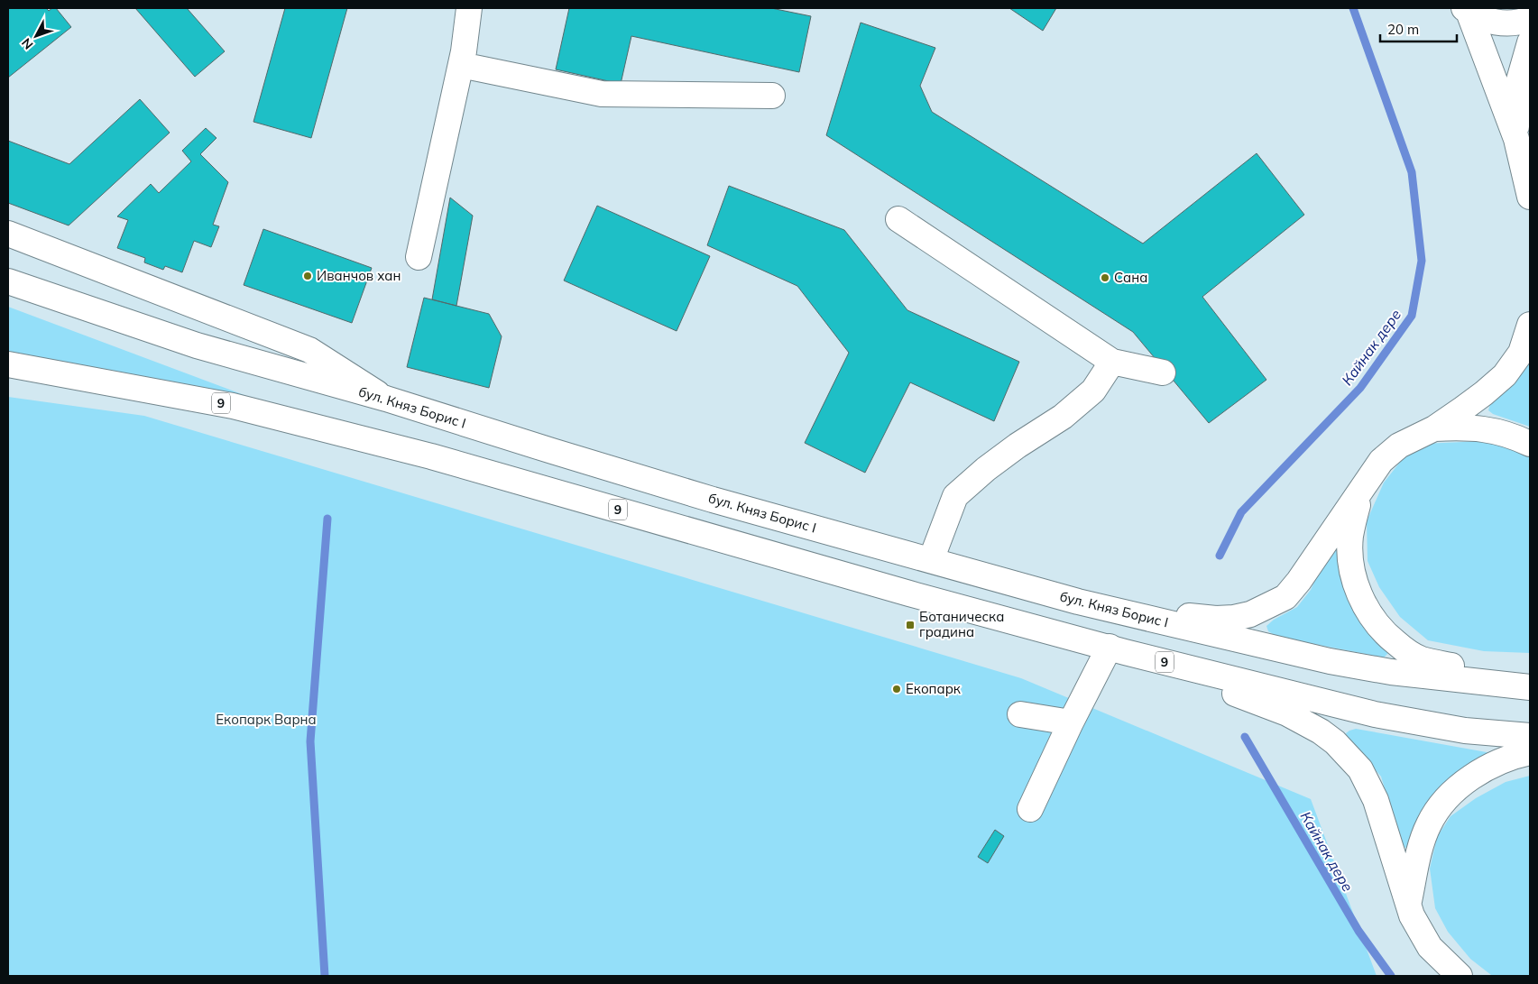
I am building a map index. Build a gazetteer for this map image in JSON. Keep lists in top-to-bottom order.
{
  "streets": {
    "main road": ["9", "бул. Княз Борис I"]
  },
  "water": ["Кайнак дере"],
  "parks": ["Екопарк Варна"],
  "places": {
    "other": ["Иванчов хан", "Сана", "Екопарк"],
    "transit": ["Ботаническа градина"]
  },
  "scale_bar": "20 m",
  "north": "bottom left"
}
